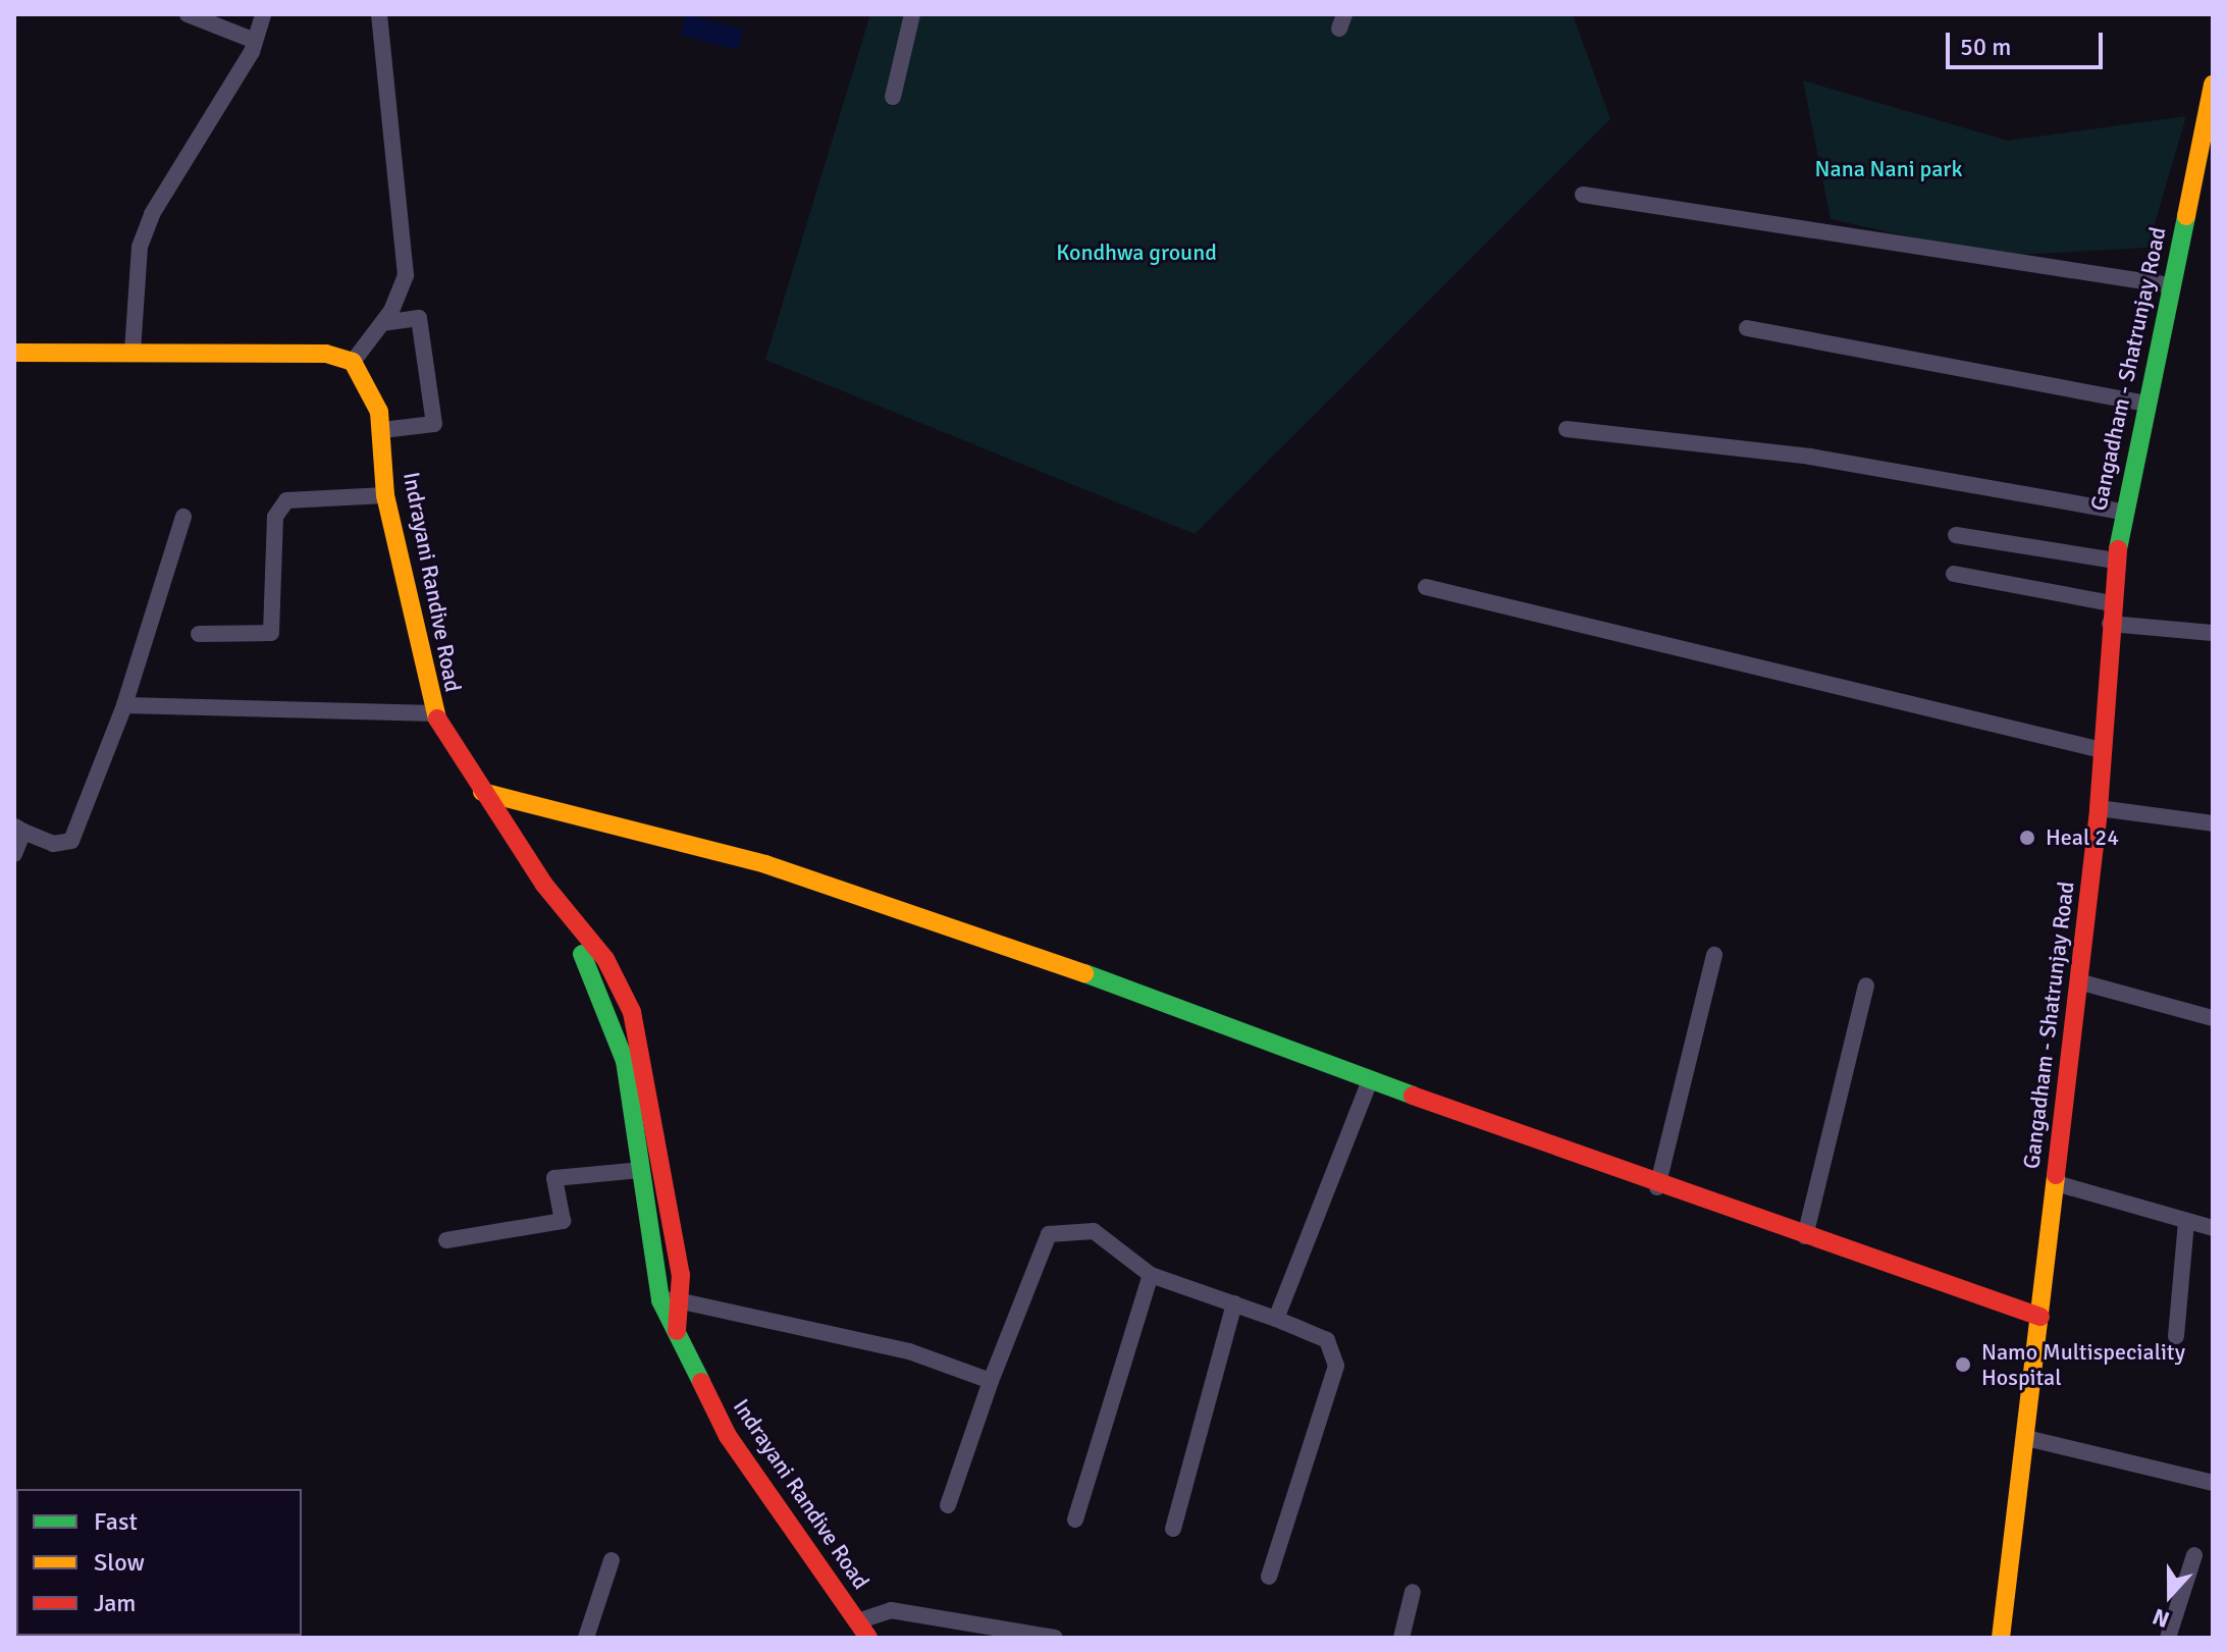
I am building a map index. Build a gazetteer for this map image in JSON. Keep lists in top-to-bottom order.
{
  "streets": {
    "street": ["Gangadham - Shatrunjay Road", "Indrayani Randive Road"]
  },
  "parks": ["Nana Nani park", "Kondhwa ground"],
  "places": ["Heal 24", "Namo Multispeciality Hospital"],
  "legend": ["Fast", "Slow", "Jam"],
  "scale_bar": "50 m",
  "north": "bottom"
}
